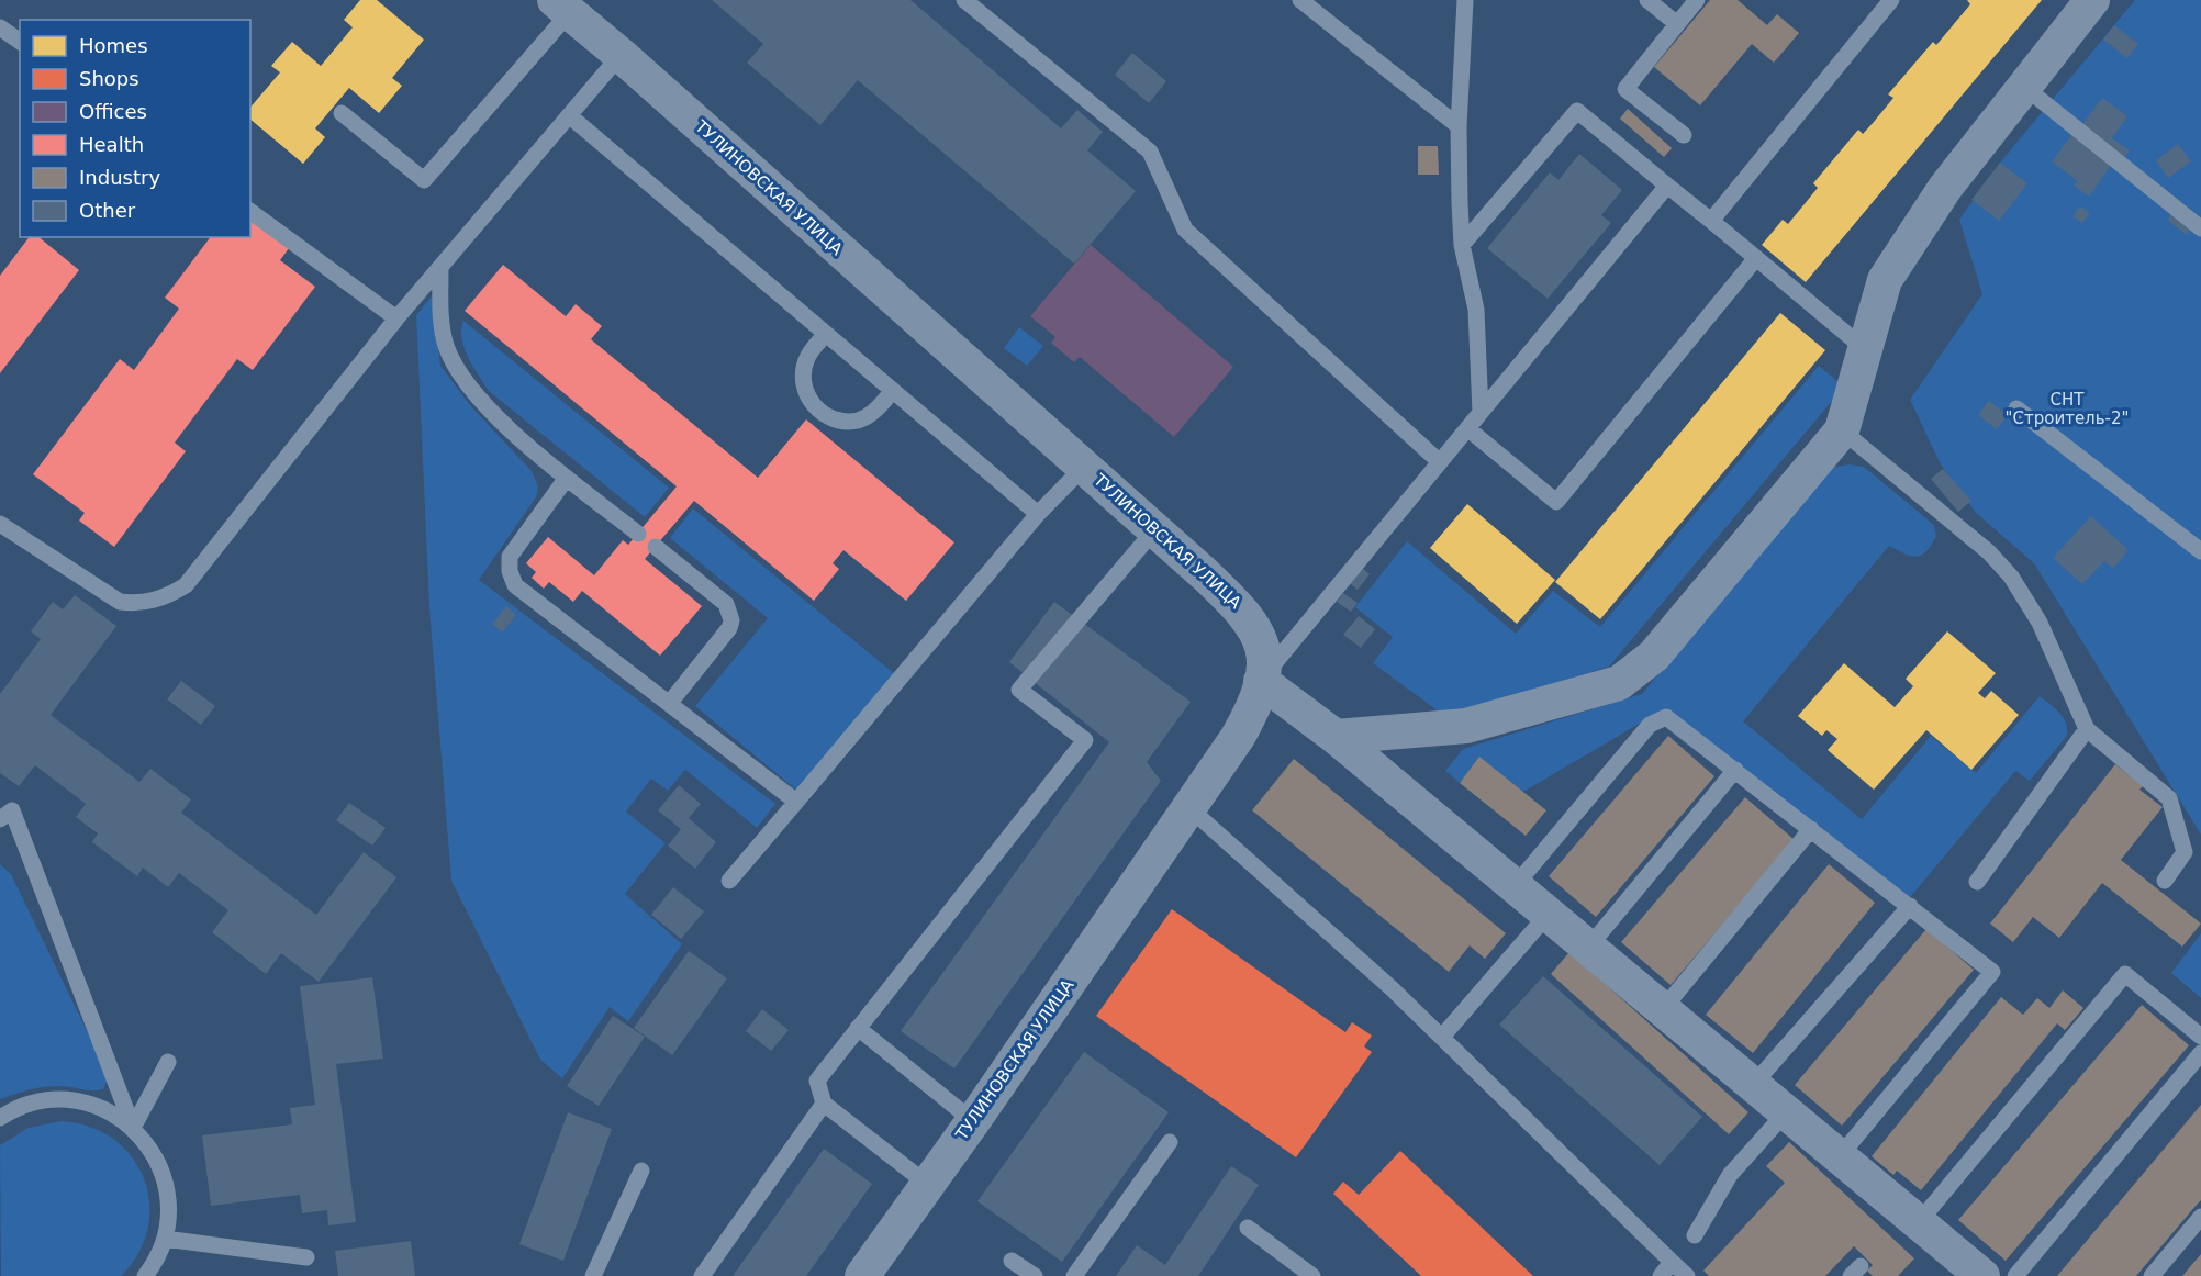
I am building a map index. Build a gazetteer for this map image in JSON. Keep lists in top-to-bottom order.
{
  "streets": {
    "street": ["ТУЛИНОВСКАЯ УЛИЦА"]
  },
  "parks": ["СНТ \"Строитель-2\""],
  "legend": [
    "Homes",
    "Shops",
    "Offices",
    "Health",
    "Industry",
    "Other"
  ]
}
